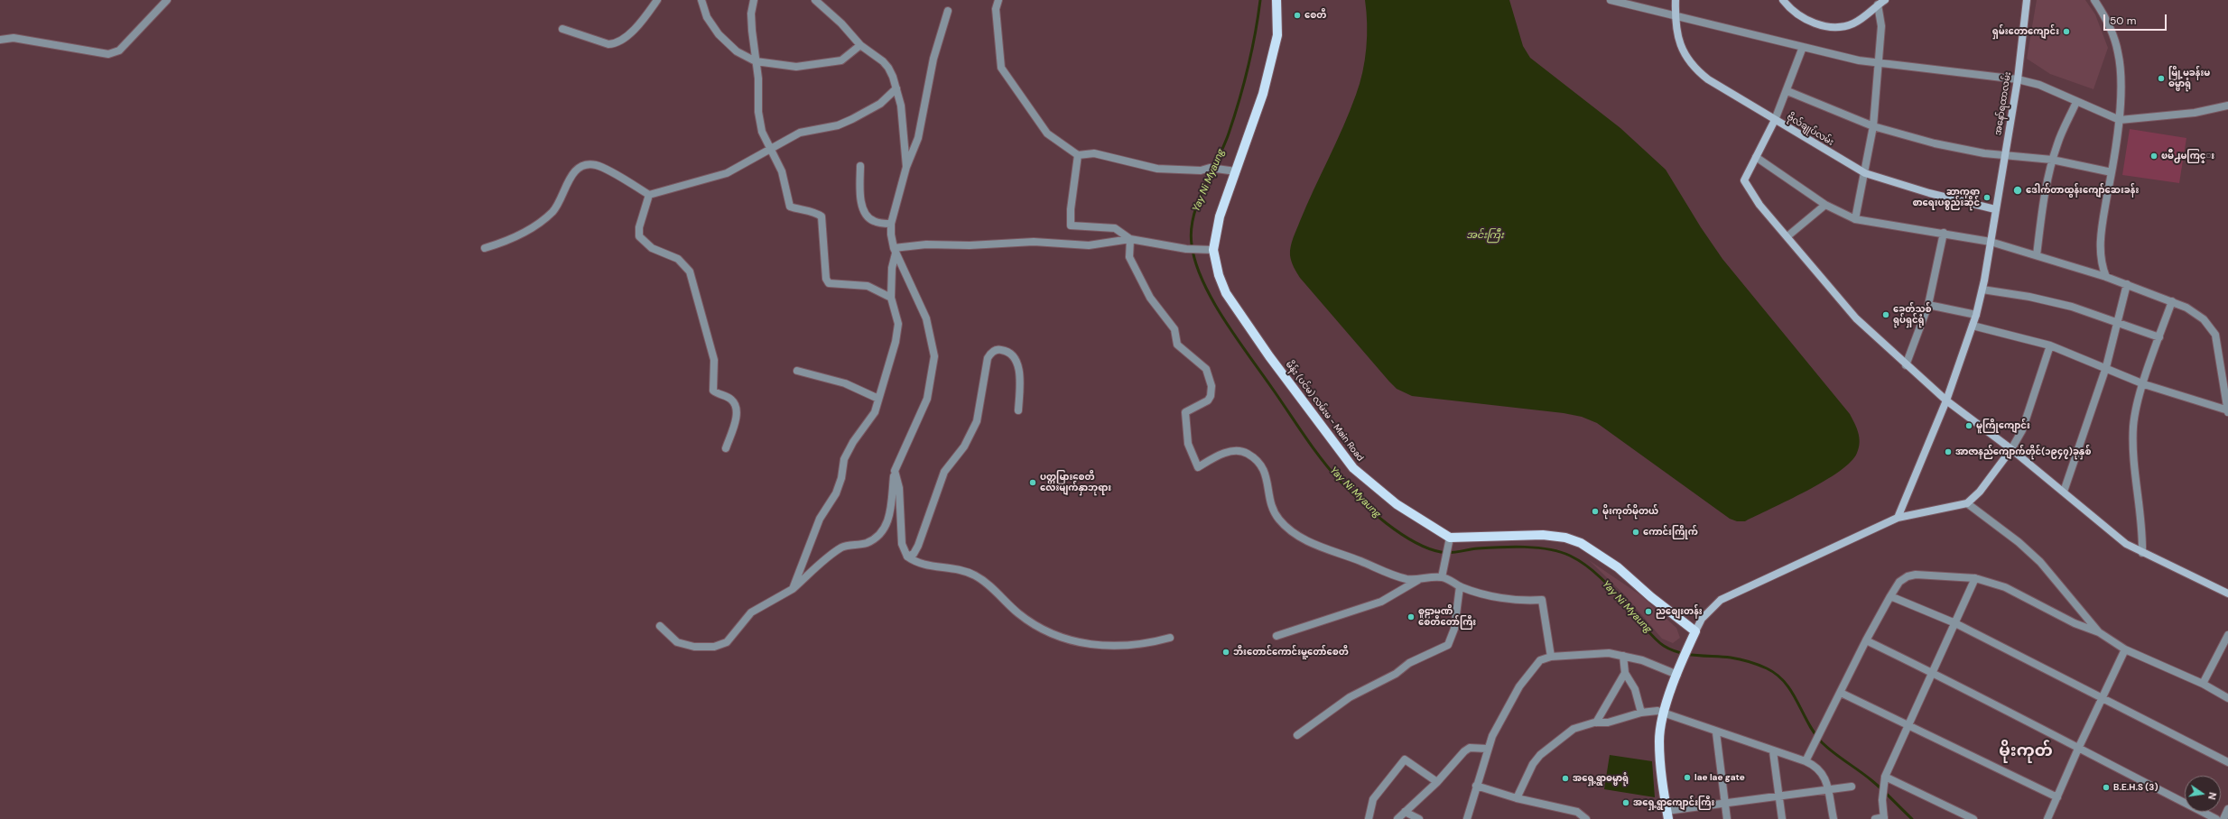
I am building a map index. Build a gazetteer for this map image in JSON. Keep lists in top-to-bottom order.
{
  "streets": {
    "main road": ["အ‌နော်‌ရထာလမ်း", "ဗိုလ်‌ချုပ်‌လမ်း", "မိန်း (ပင်မ) လမ်းမ - Main Road"]
  },
  "crossings": [
    ["အ‌နော်‌ရထာလမ်း", "ဗိုလ်‌ချုပ်‌လမ်း"]
  ],
  "districts": ["မိုးကုတ်"],
  "water": ["Yay Ni Myaung", "အင်းကြီး"],
  "places": [
    "စေတီ",
    "ရှမ်းတောကျောင်း",
    "မြို့မခန်းမ ဓမ္မာရုံ",
    "ၿမိဳ႕မကြင္း",
    "ဒေါက်တာထွန်းကျော်ဆေးခန်း",
    "ဆာကူရာ စာရေးပစ္စည်းဆိုင်",
    "ခေတ်သစ် ရုပ်‌ရှင်ရုံ",
    "မူကြိုကျောင်း",
    "အာဇာနည်ကျောက်တိုင်(၁၉၄၇)ခုနှစ်",
    "ပတ္တမြား‌စေတီ‌ လေးမျက်နှာဘုရား",
    "မိုးကုတ်မိုတယ်",
    "ကောင်းကြိုက်",
    "ညစျေးတန်း",
    "စူဠာမဏိ စေတီတော်ကြီး",
    "ဘီးတောင်ကောင်းမူ့တော်စေတီ",
    "lae lae gate",
    "အရှေ့ရွာဓမ္မာရုံ",
    "B.E.H.S (3)",
    "အရှေ့ရွာကျောင်းကြီး"
  ],
  "scale_bar": "50 m",
  "north": "right"
}
